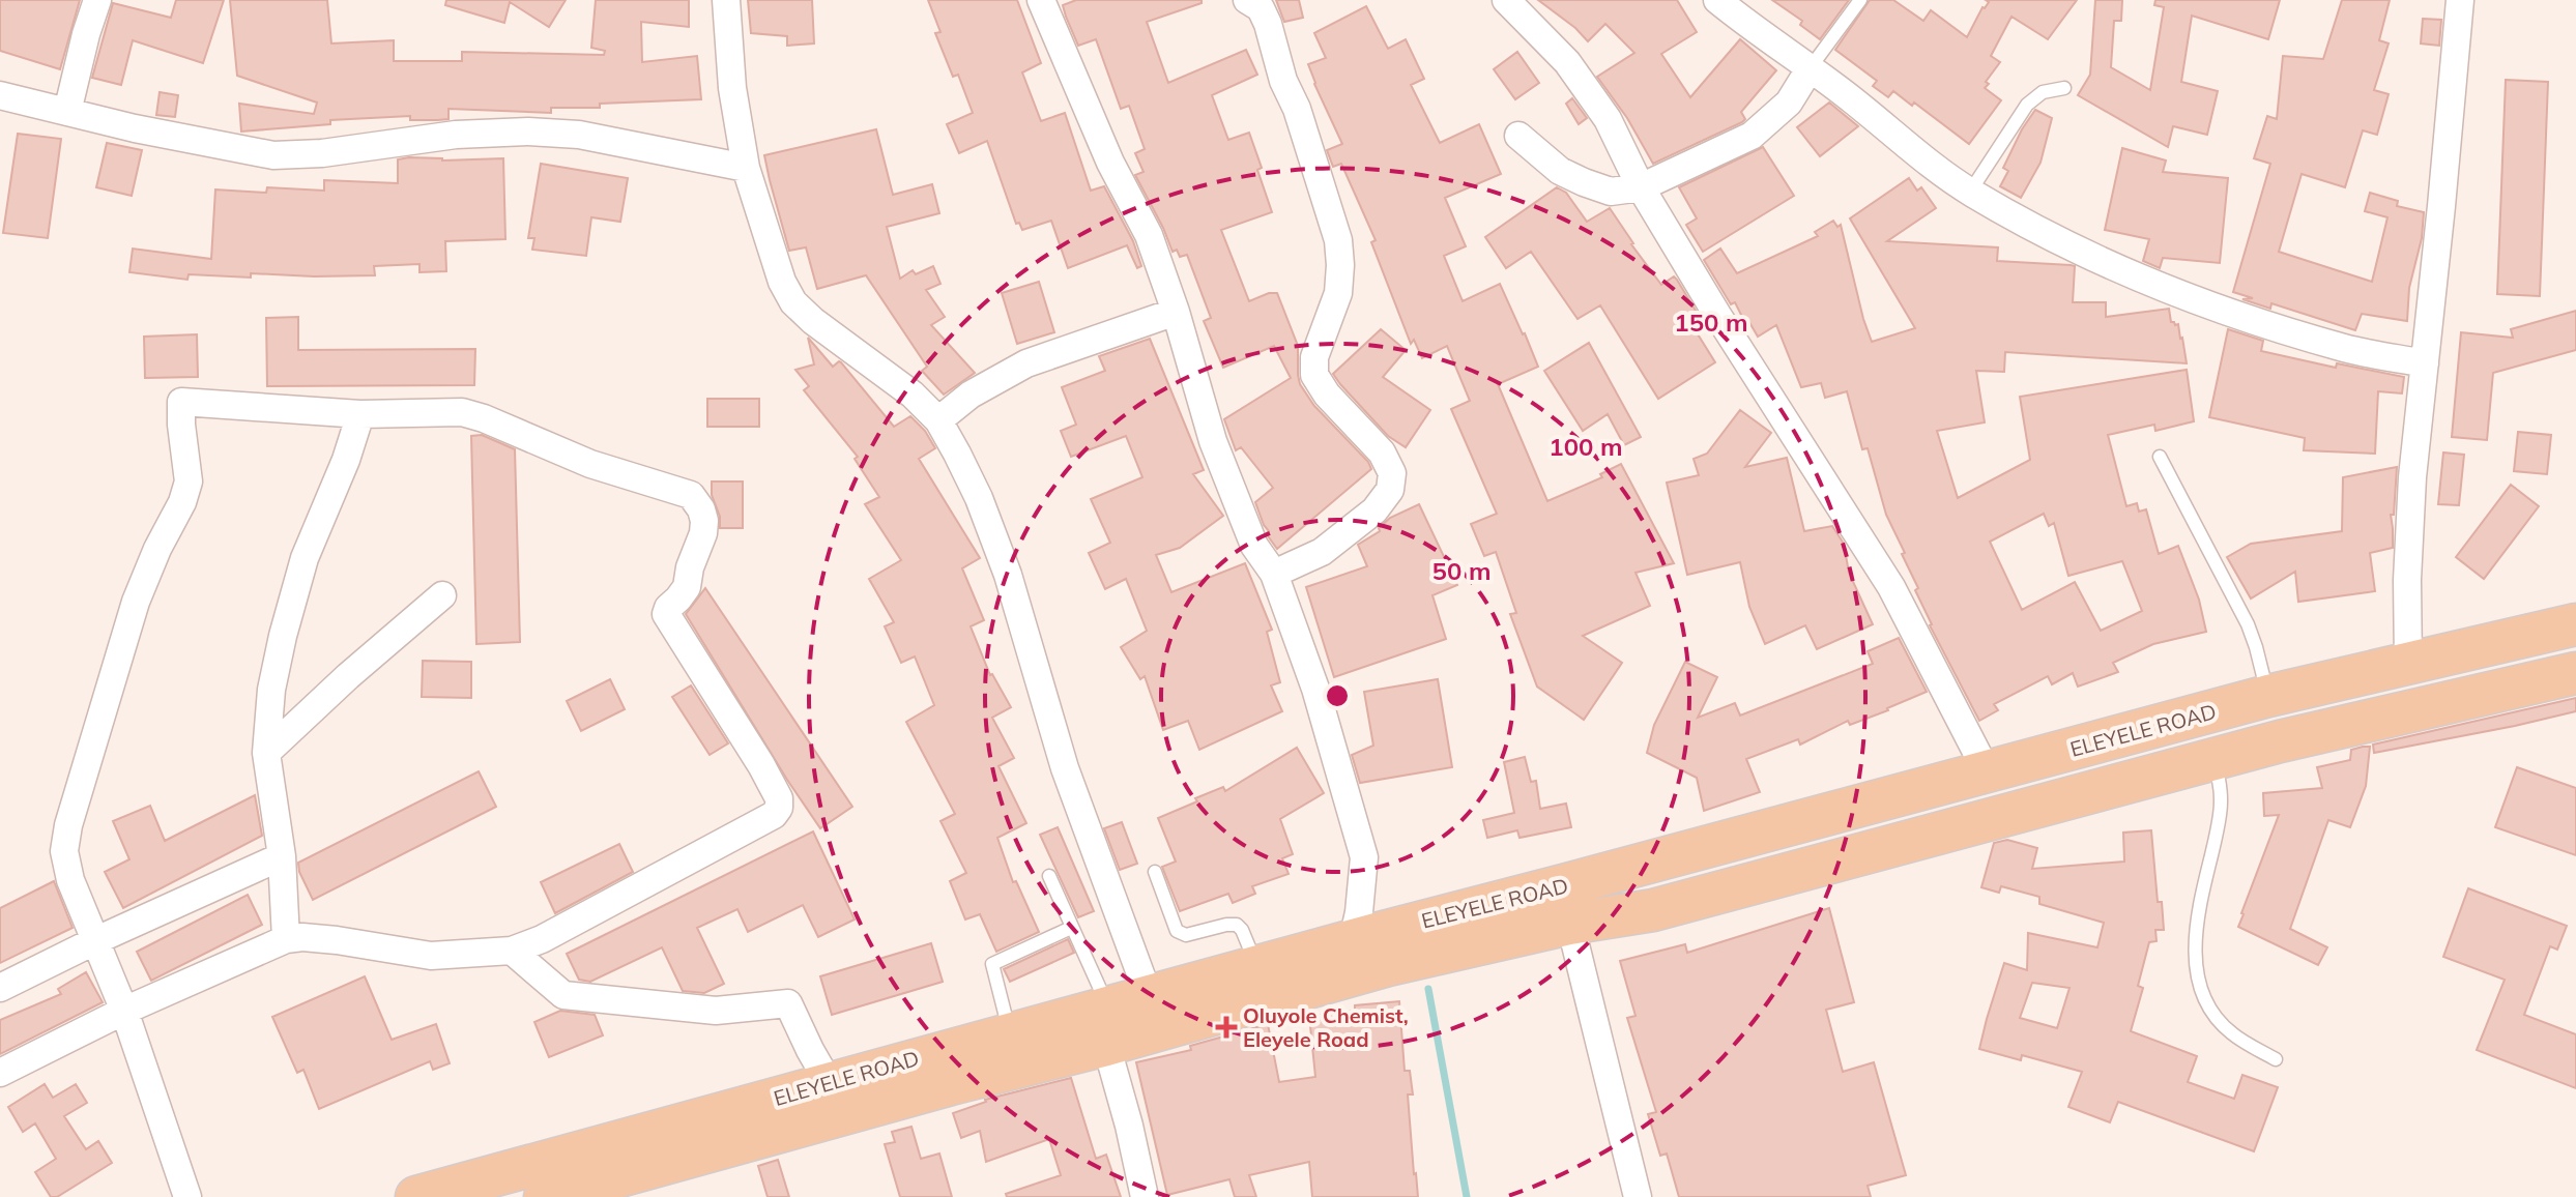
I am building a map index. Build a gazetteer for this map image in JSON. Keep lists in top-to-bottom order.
{
  "streets": {
    "main road": ["ELEYELE ROAD"]
  },
  "places": {
    "health": ["Oluyole Chemist, Eleyele Road"]
  },
  "rings": ["150 m", "100 m", "50 m"]
}
